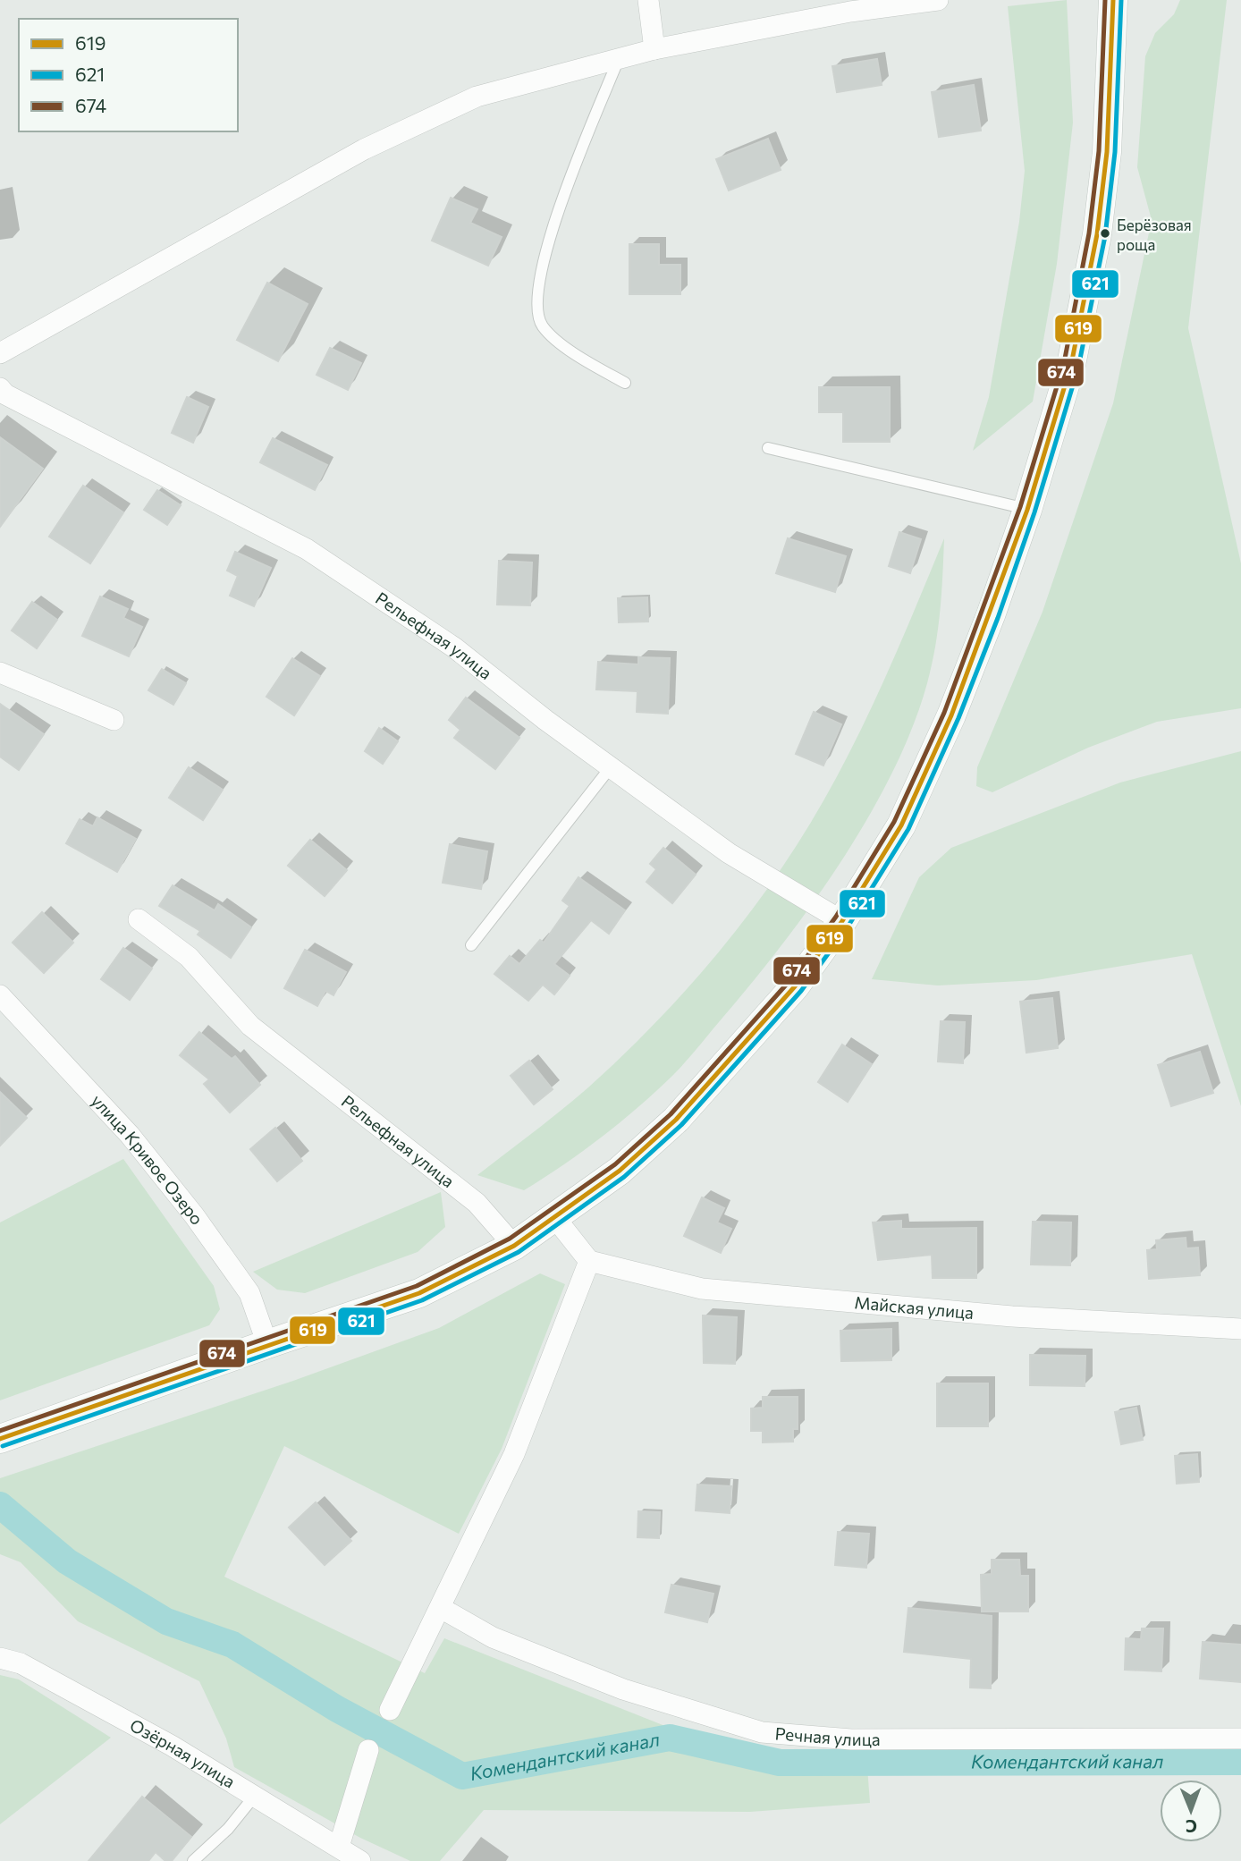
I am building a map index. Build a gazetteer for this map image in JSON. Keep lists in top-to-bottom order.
{
  "streets": {
    "street": [
      "Рельефная улица",
      "улица Кривое Озеро",
      "Майская улица",
      "Речная улица",
      "Озёрная улица"
    ]
  },
  "water": ["Комендантский канал"],
  "places": ["Берёзовая роща"],
  "lines": ["transit line 619", "transit line 621", "transit line 674"],
  "legend": ["619", "621", "674"],
  "north": "bottom"
}
